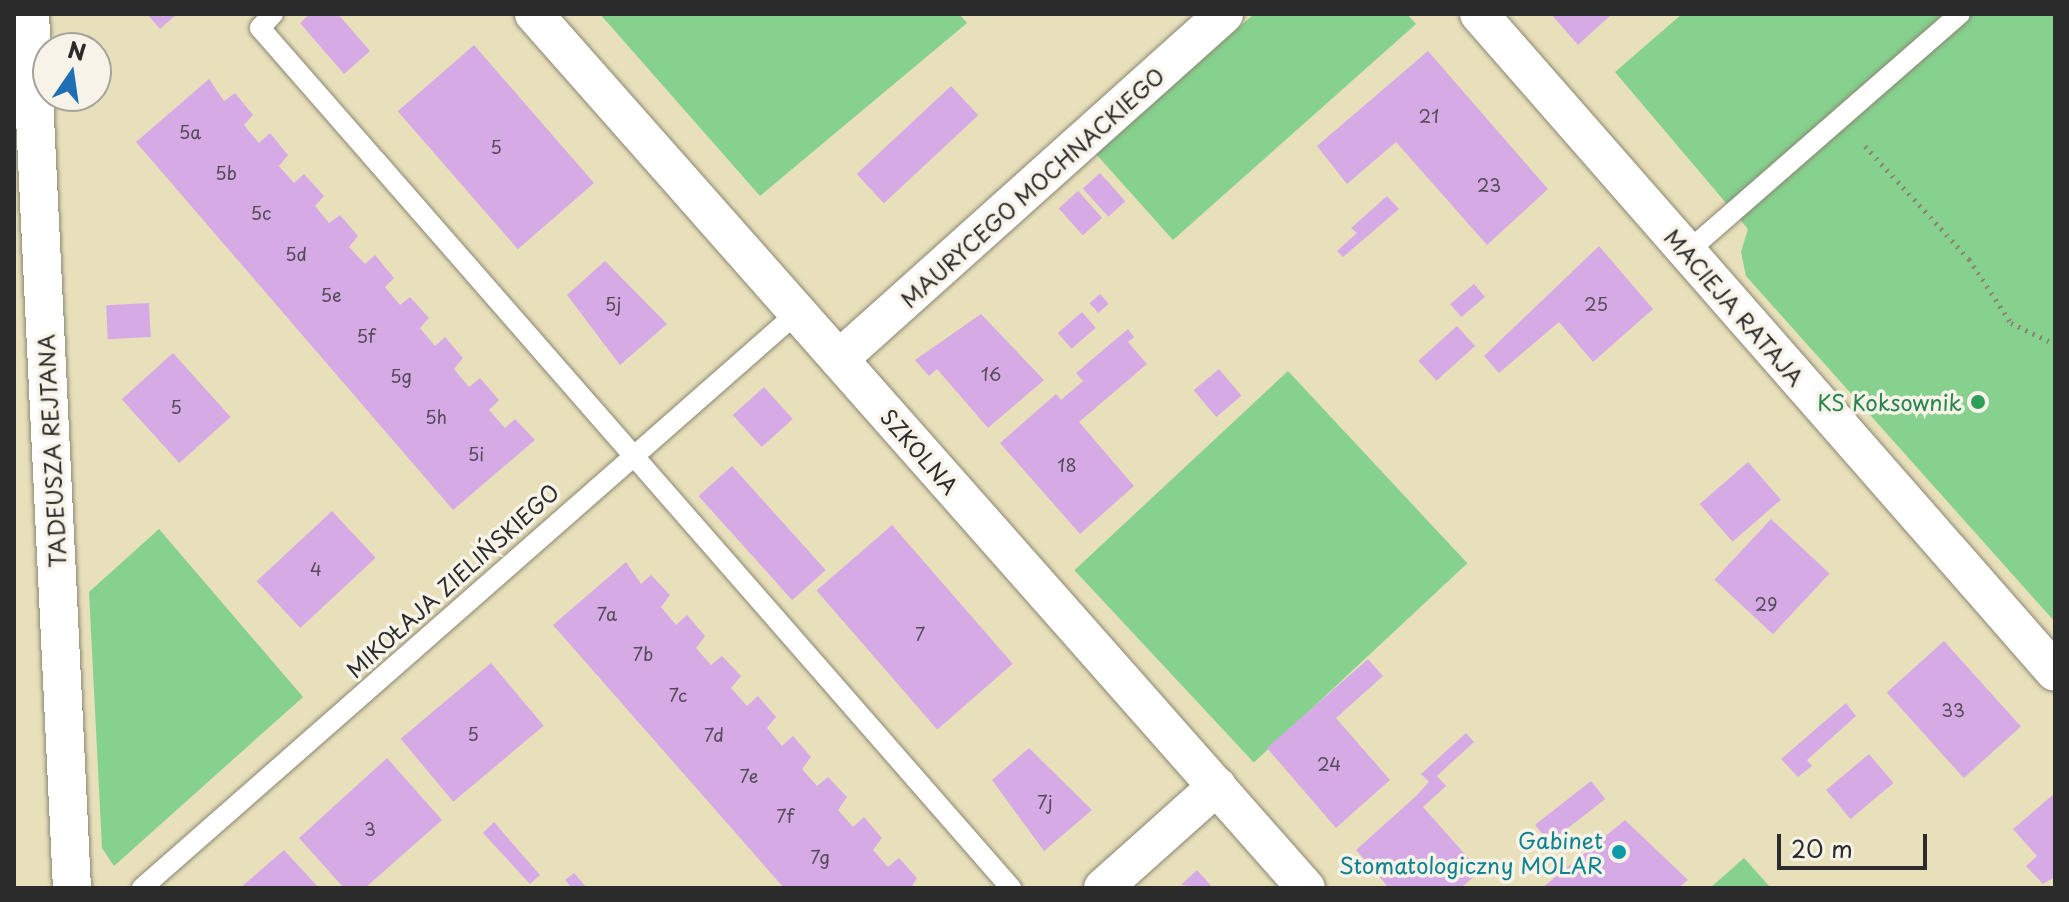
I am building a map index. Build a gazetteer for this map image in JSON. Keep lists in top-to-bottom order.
{
  "streets": {
    "street": [
      "MAURYCEGO MOCHNACKIEGO",
      "MACIEJA RATAJA",
      "TADEUSZA REJTANA",
      "SZKOLNA"
    ],
    "lane": ["MIKOŁAJA ZIELIŃSKIEGO"]
  },
  "crossings": [
    ["MAURYCEGO MOCHNACKIEGO", "SZKOLNA"],
    ["SZKOLNA", "MIKOŁAJA ZIELIŃSKIEGO"]
  ],
  "places": ["KS Koksownik", "Gabinet Stomatologiczny MOLAR"],
  "house_numbers": [
    "21",
    "5a",
    "5",
    "5b",
    "23",
    "5c",
    "5d",
    "5e",
    "5j",
    "25",
    "5f",
    "16",
    "5g",
    "5",
    "5h",
    "5i",
    "18",
    "4",
    "29",
    "7a",
    "7",
    "7b",
    "7c",
    "33",
    "5",
    "7d",
    "24",
    "7e",
    "7j",
    "7f",
    "3",
    "7g"
  ],
  "scale_bar": "20 m",
  "north": "top"
}
